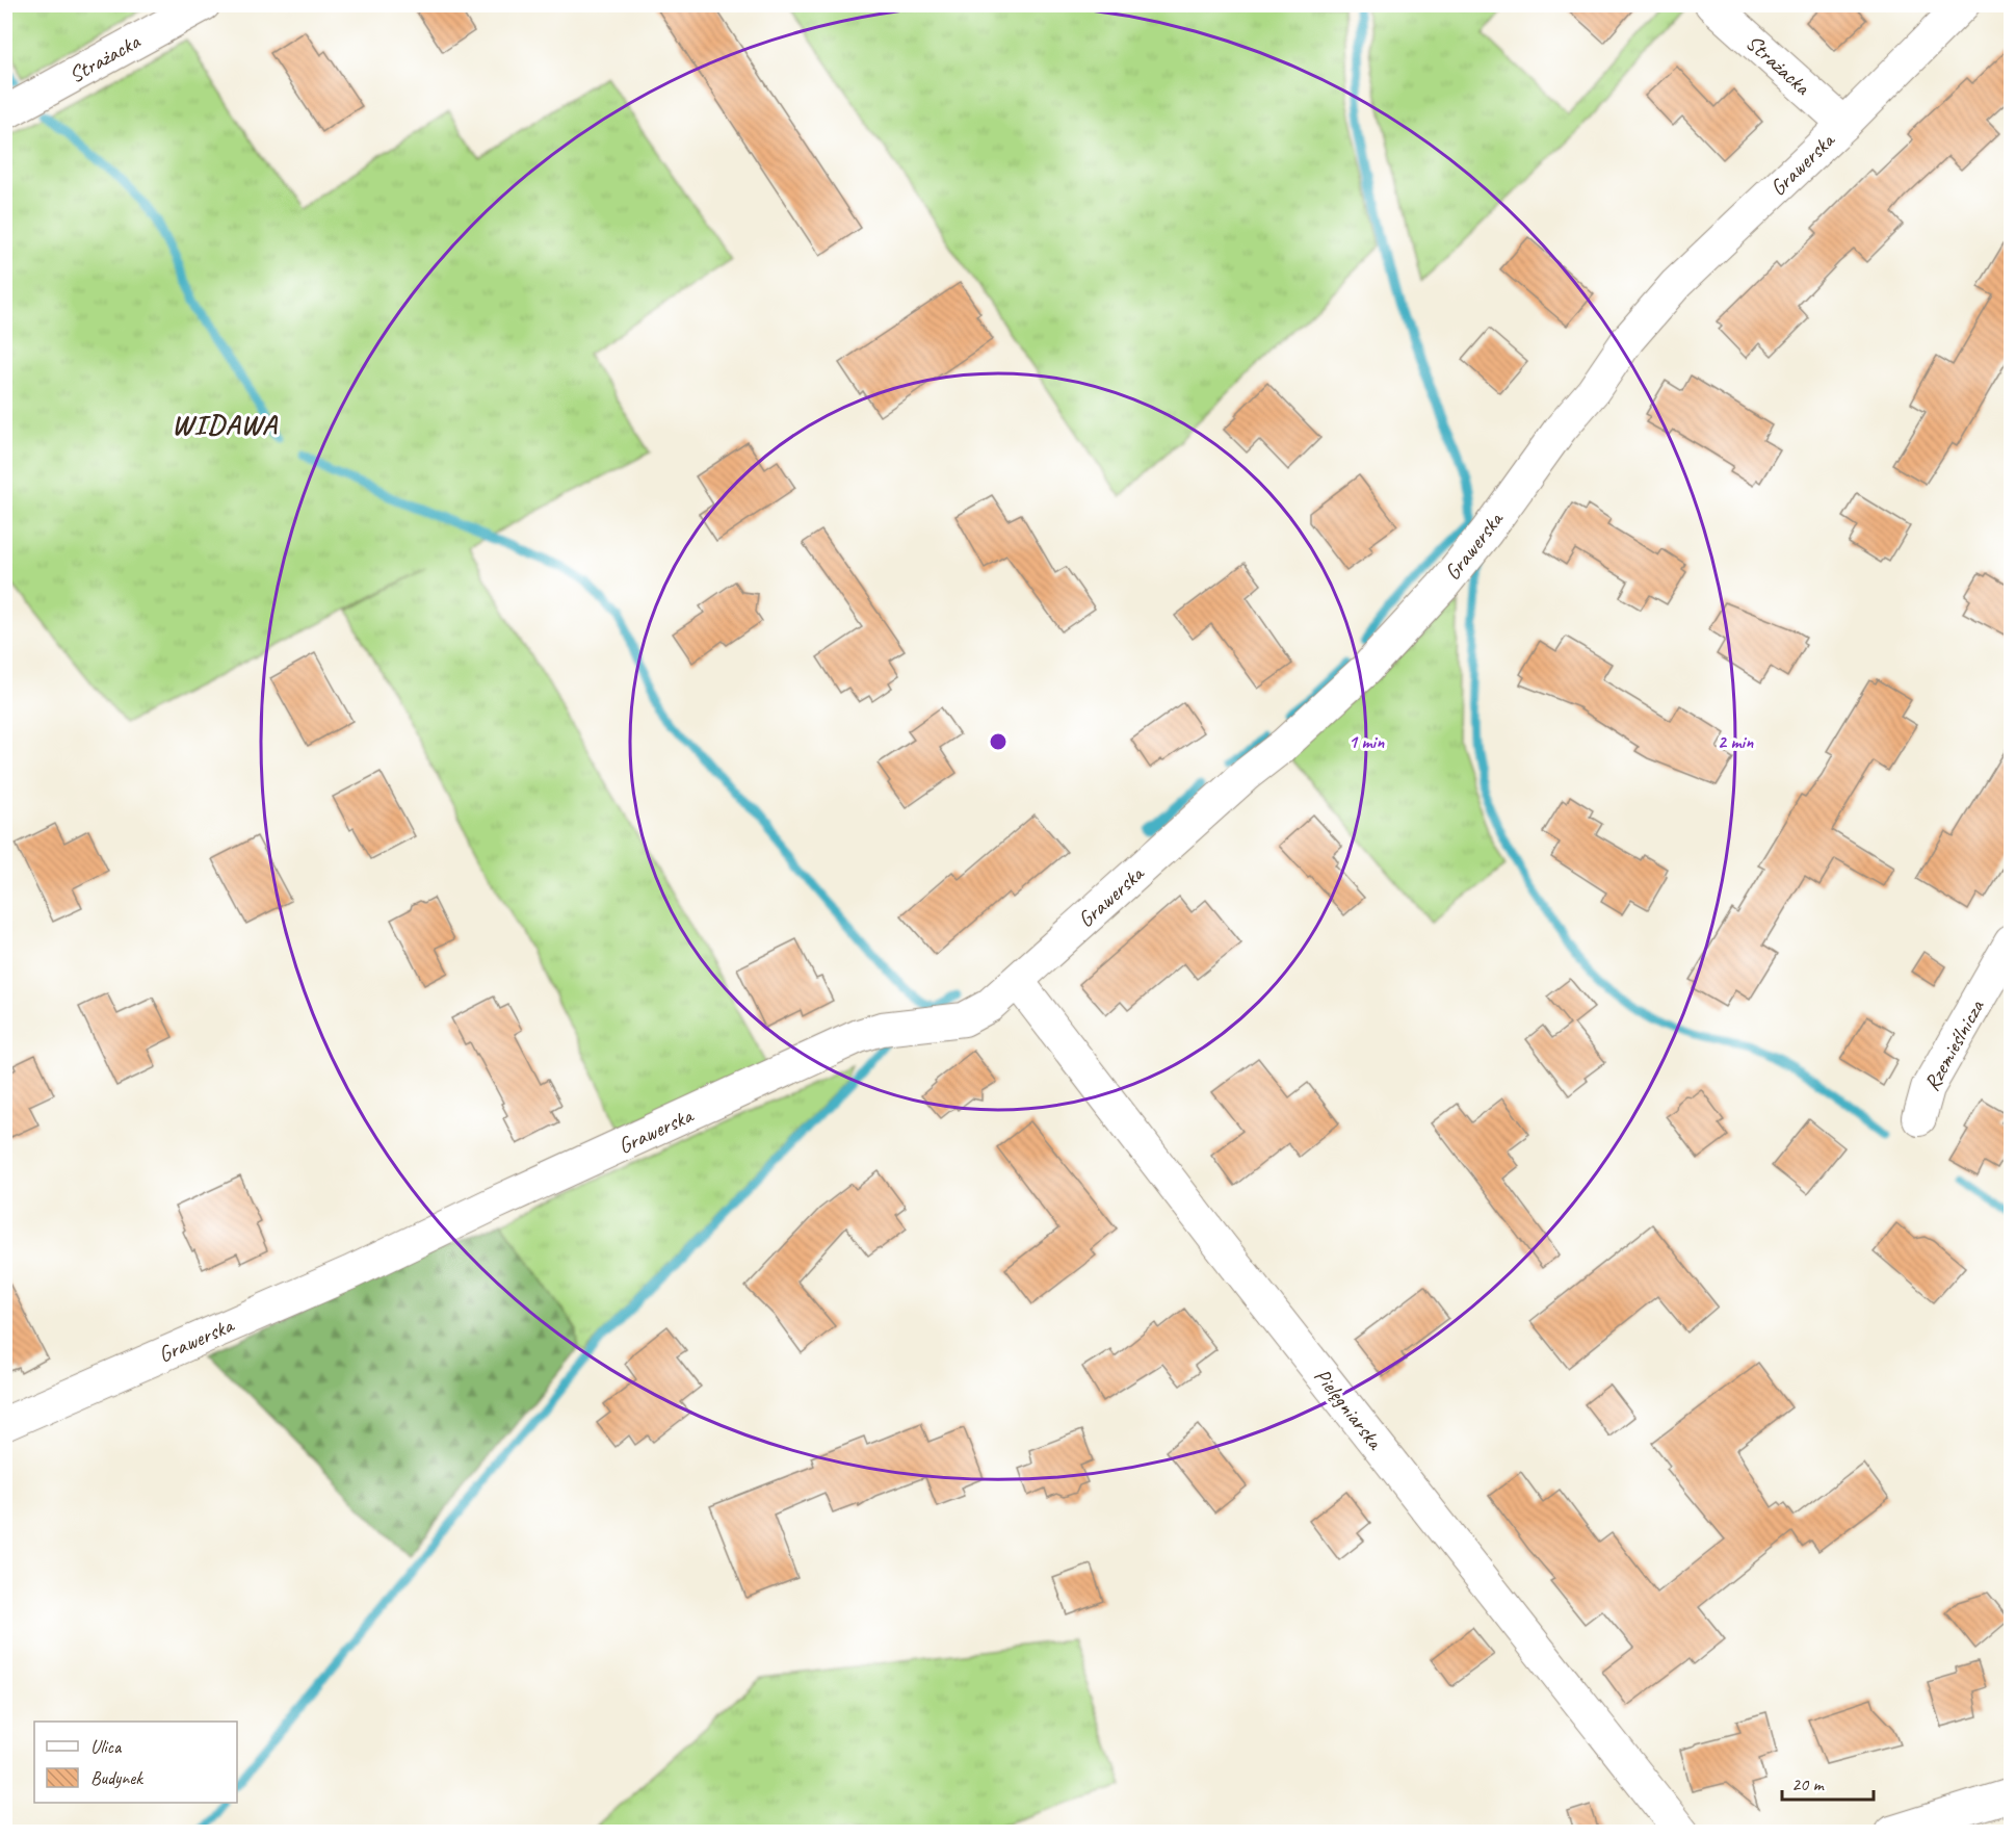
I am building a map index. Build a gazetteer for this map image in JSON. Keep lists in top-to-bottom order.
{
  "streets": {
    "street": [
      "Strażacka",
      "Grawerska",
      "Rzemieślnicza",
      "Pielęgniarska"
    ]
  },
  "crossings": [
    ["Strażacka", "Grawerska"],
    ["Grawerska", "Pielęgniarska"]
  ],
  "districts": ["WIDAWA"],
  "legend": ["Ulica", "Budynek"],
  "scale_bar": "20 m",
  "rings": ["1 min", "2 min"]
}
